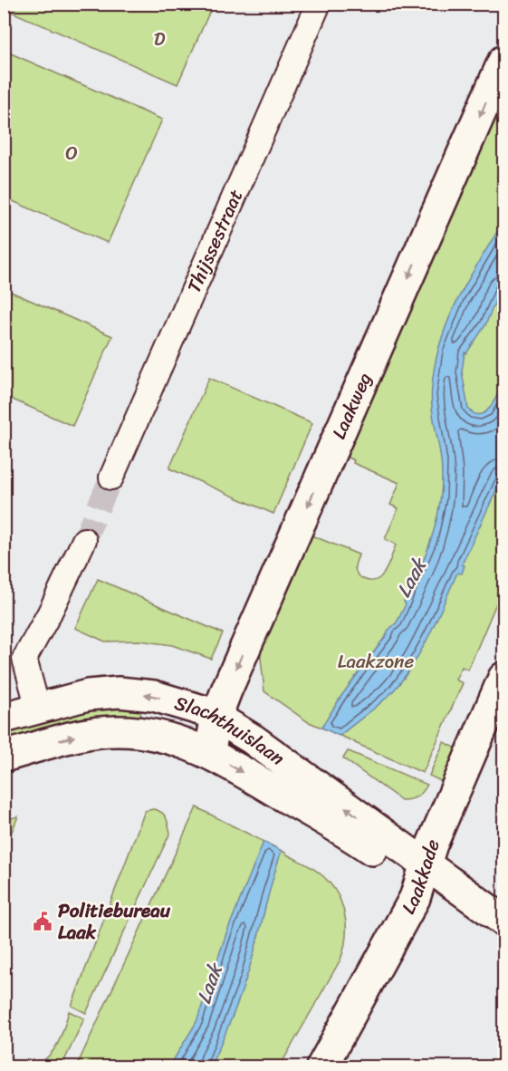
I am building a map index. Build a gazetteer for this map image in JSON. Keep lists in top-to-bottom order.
{
  "streets": {
    "main road": ["Laakweg", "Slachthuislaan", "Laakkade"],
    "street": ["Thijssestraat"]
  },
  "crossings": [
    ["Laakweg", "Slachthuislaan"],
    ["Slachthuislaan", "Laakkade"]
  ],
  "one_way": ["Laakweg"],
  "water": ["Laak"],
  "parks": ["D", "O", "Laakzone"],
  "places": {
    "public building": ["Politiebureau Laak"]
  }
}
